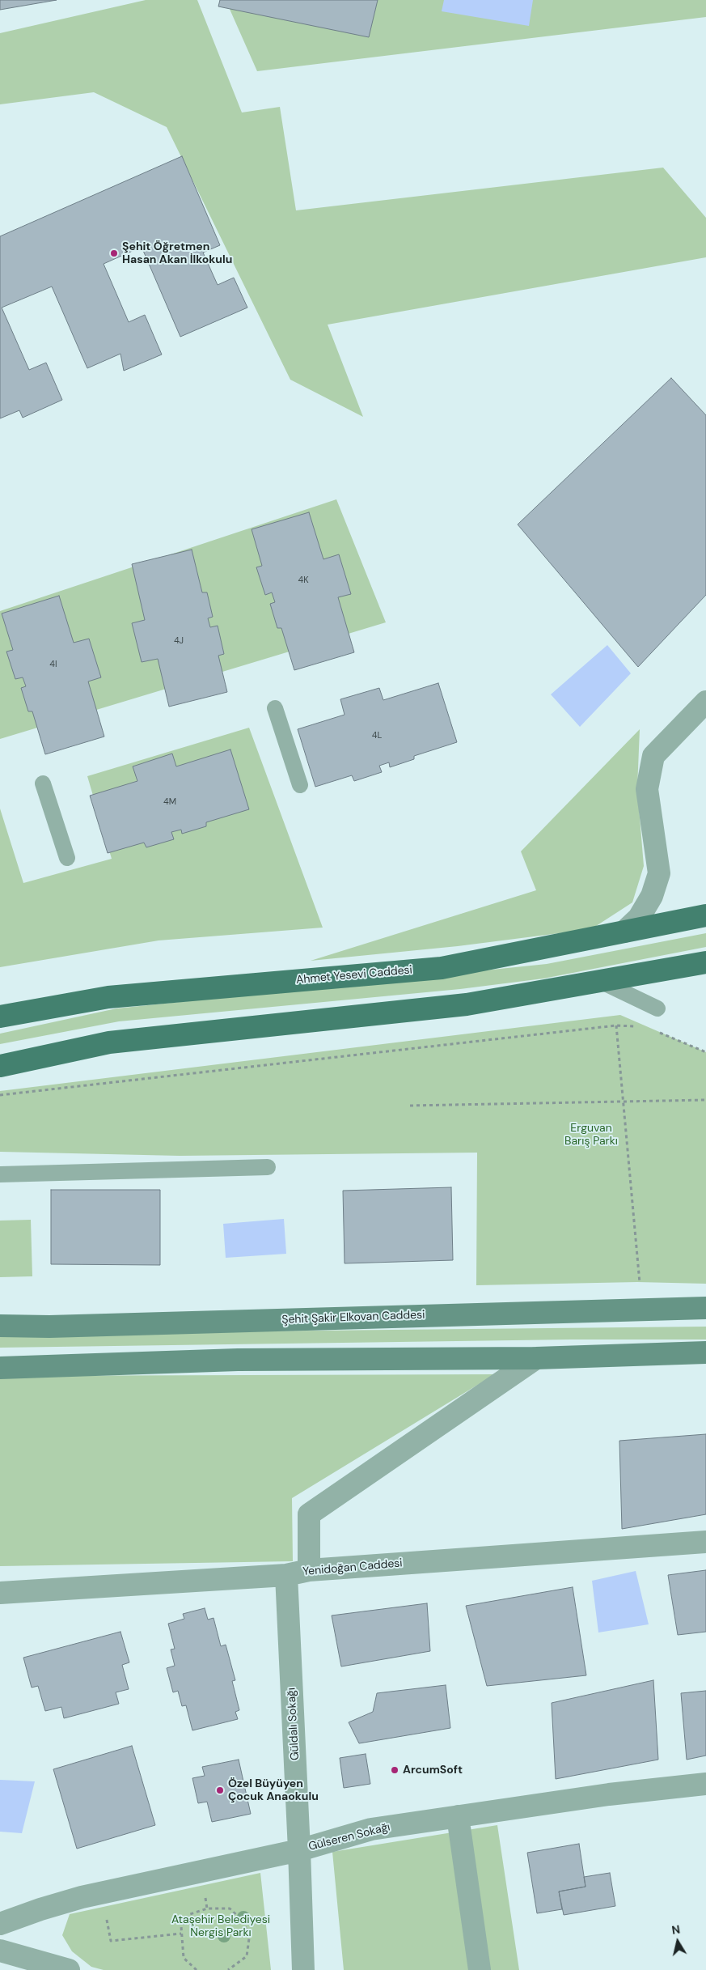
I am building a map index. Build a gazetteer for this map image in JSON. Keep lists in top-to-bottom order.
{
  "streets": {
    "main road": ["Ahmet Yesevi Caddesi"],
    "street": [
      "Şehit Şakir Elkovan Caddesi",
      "Yenidoğan Caddesi",
      "Güldalı Sokağı",
      "Gülseren Sokağı"
    ]
  },
  "crossings": [
    ["Yenidoğan Caddesi", "Güldalı Sokağı"],
    ["Güldalı Sokağı", "Gülseren Sokağı"]
  ],
  "parks": ["Erguvan Barış Parkı", "Ataşehir Belediyesi Nergis Parkı"],
  "places": ["Şehit Öğretmen Hasan Akan İlkokulu", "ArcumSoft", "Özel Büyüyen Çocuk Anaokulu"],
  "house_numbers": [
    "4K",
    "4J",
    "4I",
    "4L",
    "4M"
  ],
  "north": "top"
}
